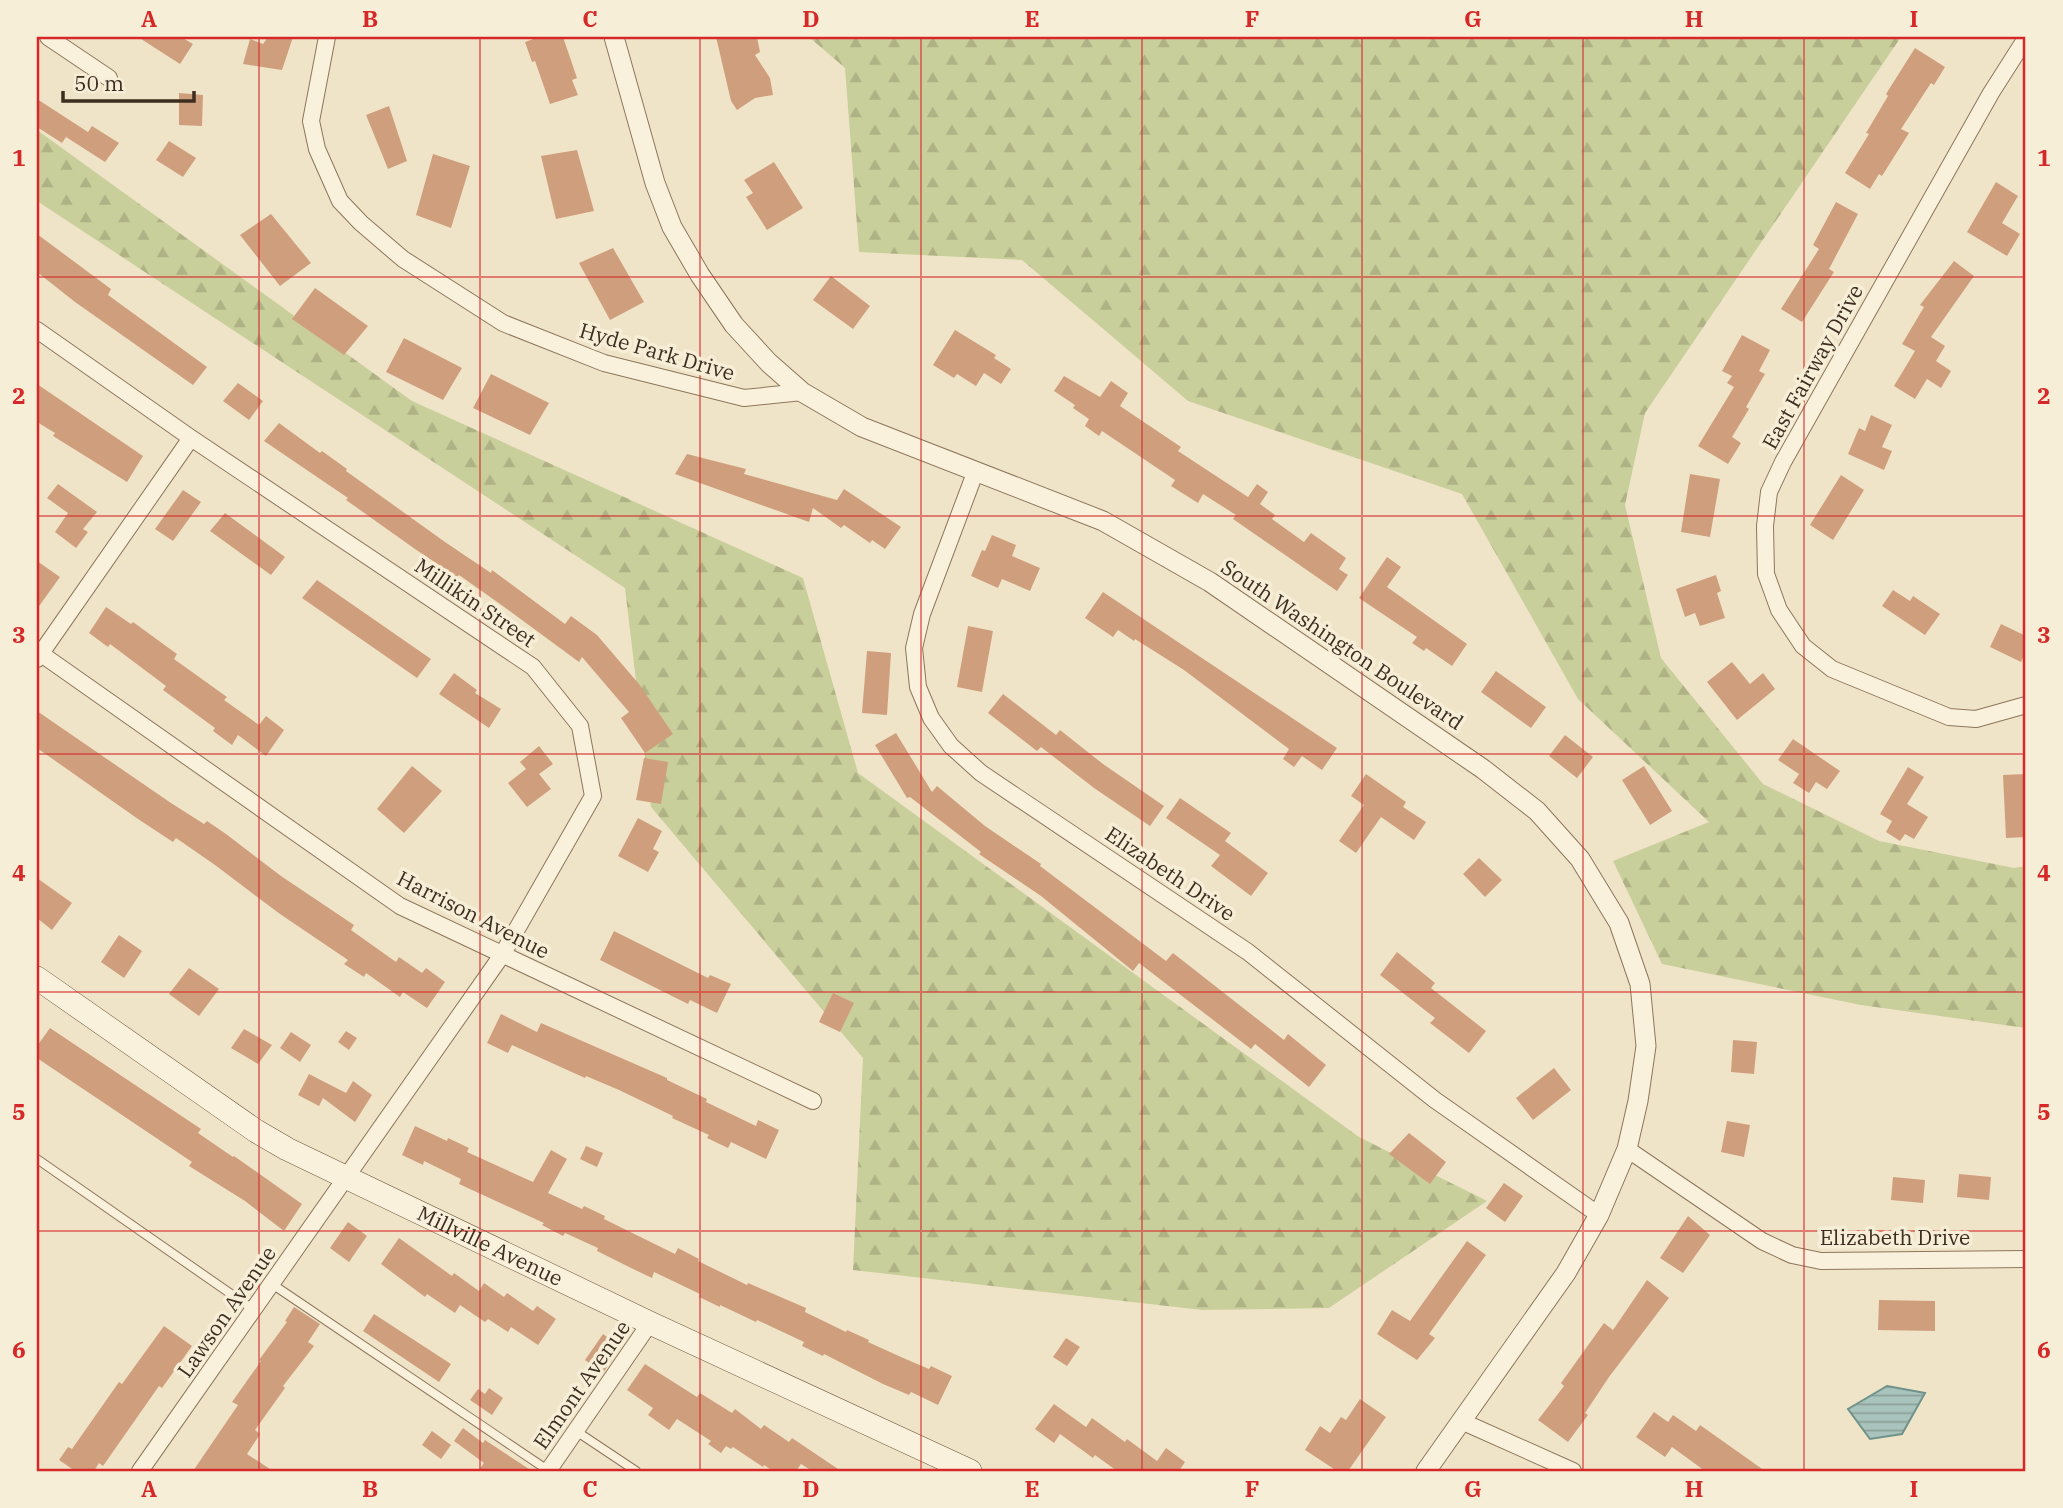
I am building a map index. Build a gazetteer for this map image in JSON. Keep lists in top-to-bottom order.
{
  "streets": {
    "main road": ["Millville Avenue"],
    "street": [
      "Hyde Park Drive",
      "East Fairway Drive",
      "Millikin Street",
      "South Washington Boulevard",
      "Elizabeth Drive",
      "Harrison Avenue",
      "Lawson Avenue",
      "Elmont Avenue"
    ]
  },
  "crossings": [
    ["Hyde Park Drive", "South Washington Boulevard"],
    ["Millikin Street", "Harrison Avenue"],
    ["Millikin Street", "Millville Avenue"],
    ["Millikin Street", "Lawson Avenue"],
    ["South Washington Boulevard", "Elizabeth Drive"],
    ["Millville Avenue", "Lawson Avenue"],
    ["Millville Avenue", "Elmont Avenue"]
  ],
  "scale_bar": "50 m",
  "grid": {
    "columns": [
      "A",
      "B",
      "C",
      "D",
      "E",
      "F",
      "G",
      "H",
      "I"
    ],
    "rows": [
      "1",
      "2",
      "3",
      "4",
      "5",
      "6"
    ]
  }
}
